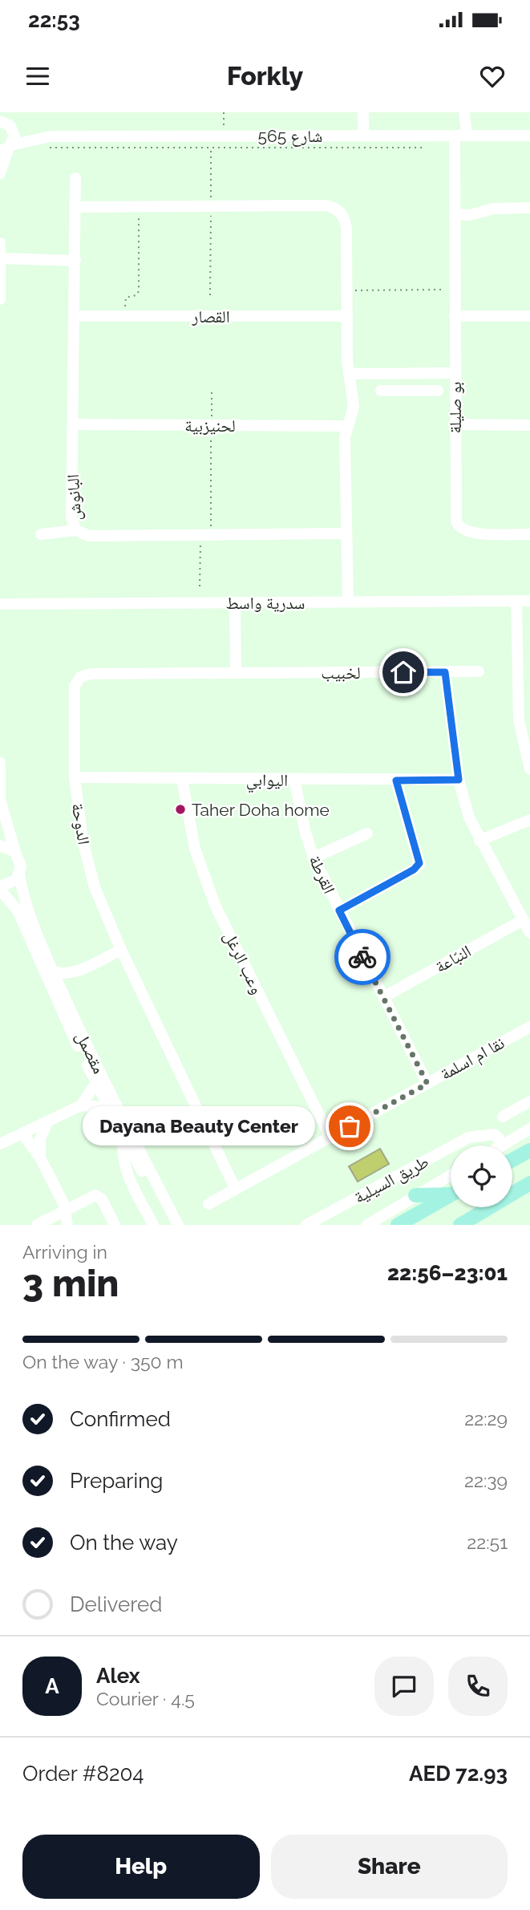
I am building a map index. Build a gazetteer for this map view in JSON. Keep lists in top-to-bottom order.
{
  "streets": {
    "street": [
      "شارع 565",
      "القصار",
      "بو صليلة",
      "لحنيزبية",
      "البانوش",
      "سدرية واسط",
      "لخبيب",
      "اليوابي",
      "الدوحة",
      "القرطة",
      "النبّاعة",
      "وعب الرغل",
      "مقصمل",
      "نقا ام اسلمة",
      "طريق السيلية"
    ]
  },
  "crossings": [
    ["شارع 565", "بو صليلة"],
    ["القصار", "البانوش"],
    ["لحنيزبية", "البانوش"],
    ["لخبيب", "الدوحة"],
    ["اليوابي", "الدوحة"],
    ["اليوابي", "القرطة"],
    ["اليوابي", "وعب الرغل"],
    ["الدوحة", "نقا ام اسلمة"],
    ["القرطة", "النبّاعة"],
    ["القرطة", "نقا ام اسلمة"],
    ["وعب الرغل", "نقا ام اسلمة"]
  ],
  "places": ["Taher Doha home", "Dayana Beauty Center"],
  "page": {
    "status": "22:53",
    "header": "Forkly",
    "bubble": "Dayana Beauty Center",
    "heading": ["3 min", "Arriving in", "22:56–23:01"],
    "panel": [
      "Alex",
      "Courier · 4.5",
      "Order #8204",
      "AED 72.93"
    ],
    "bar": "On the way · 350 m",
    "list": [
      ["Confirmed", "22:29"],
      ["Preparing", "22:39"],
      ["On the way", "22:51"],
      "Delivered"
    ],
    "round": "A",
    "buttons": ["Help", "Share"]
  }
}
